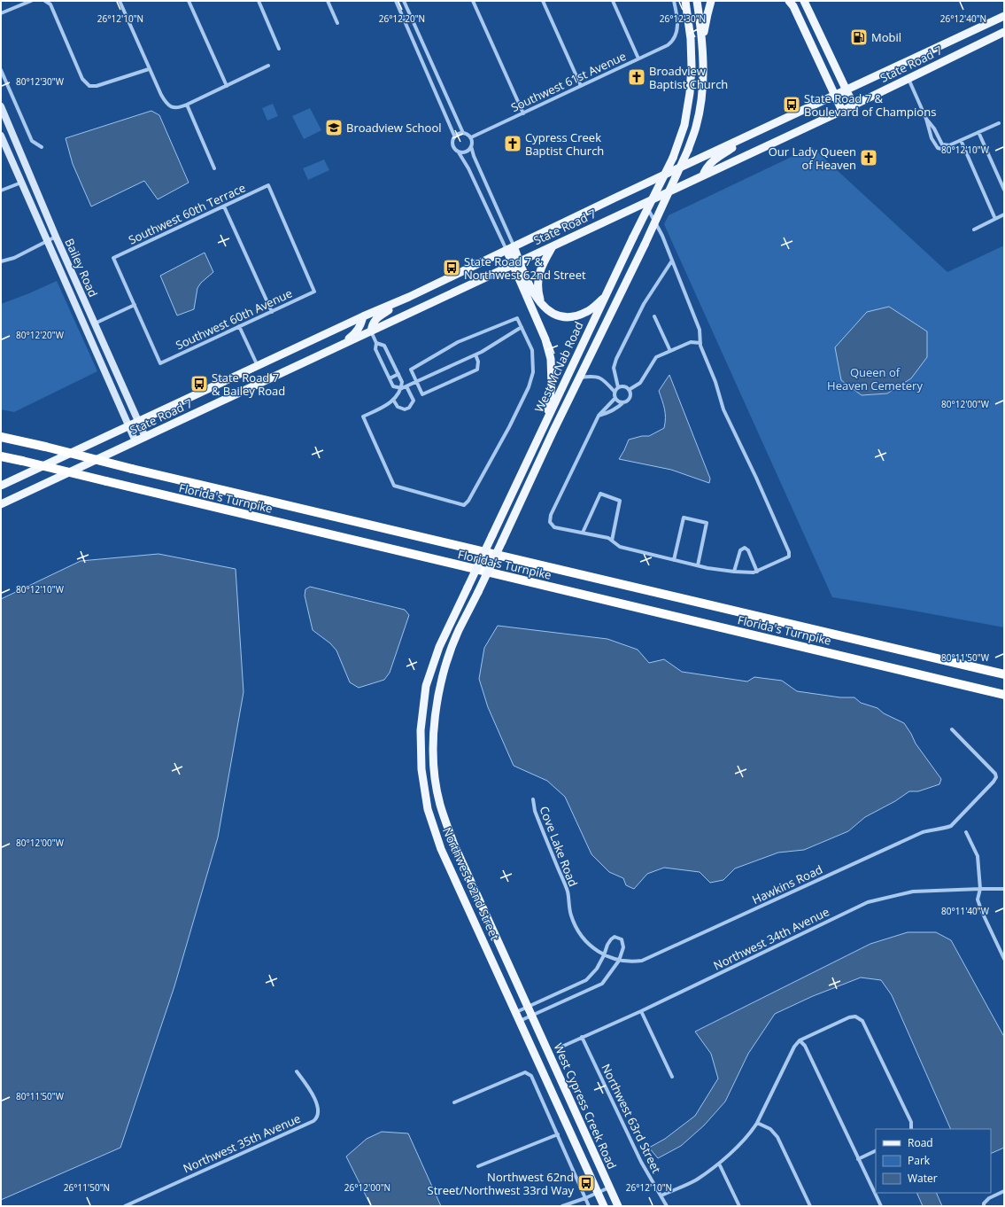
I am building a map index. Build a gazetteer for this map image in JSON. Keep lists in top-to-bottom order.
{
  "streets": {
    "highway": ["Florida's Turnpike"],
    "main road": [
      "State Road 7",
      "West McNab Road",
      "Northwest 62nd Street",
      "West Cypress Creek Road"
    ],
    "street": [
      "Southwest 61st Avenue",
      "Southwest 60th Terrace",
      "Bailey Road",
      "Southwest 60th Avenue",
      "Cove Lake Road",
      "Hawkins Road",
      "Northwest 34th Avenue",
      "Northwest 63rd Street",
      "Northwest 35th Avenue"
    ]
  },
  "crossings": [
    ["State Road 7", "Bailey Road"],
    ["Southwest 60th Terrace", "Southwest 60th Avenue"],
    ["West McNab Road", "Northwest 62nd Street"],
    ["Cove Lake Road", "Hawkins Road"],
    ["Northwest 62nd Street", "West Cypress Creek Road"],
    ["Northwest 34th Avenue", "Northwest 63rd Street"]
  ],
  "parks": ["Queen of Heaven Cemetery"],
  "places": {
    "fuel station": ["Mobil"],
    "church": ["Broadview Baptist Church", "Cypress Creek Baptist Church", "Our Lady Queen of Heaven"],
    "bus stop": [
      "State Road 7 & Boulevard of Champions",
      "State Road 7 & Northwest 62nd Street",
      "State Road 7 & Bailey Road",
      "Northwest 62nd Street/Northwest 33rd Way"
    ],
    "school or university": ["Broadview School"]
  },
  "legend": ["Road", "Park", "Water"],
  "coordinates": [
    "26°12'30\"N",
    "26°12'40\"N",
    "26°12'10\"N",
    "26°12'20\"N",
    "80°12'30\"W",
    "80°12'10\"W",
    "80°12'20\"W",
    "80°12'00\"W",
    "80°11'50\"W",
    "80°11'40\"W",
    "26°11'50\"N",
    "26°12'00\"N"
  ]
}
